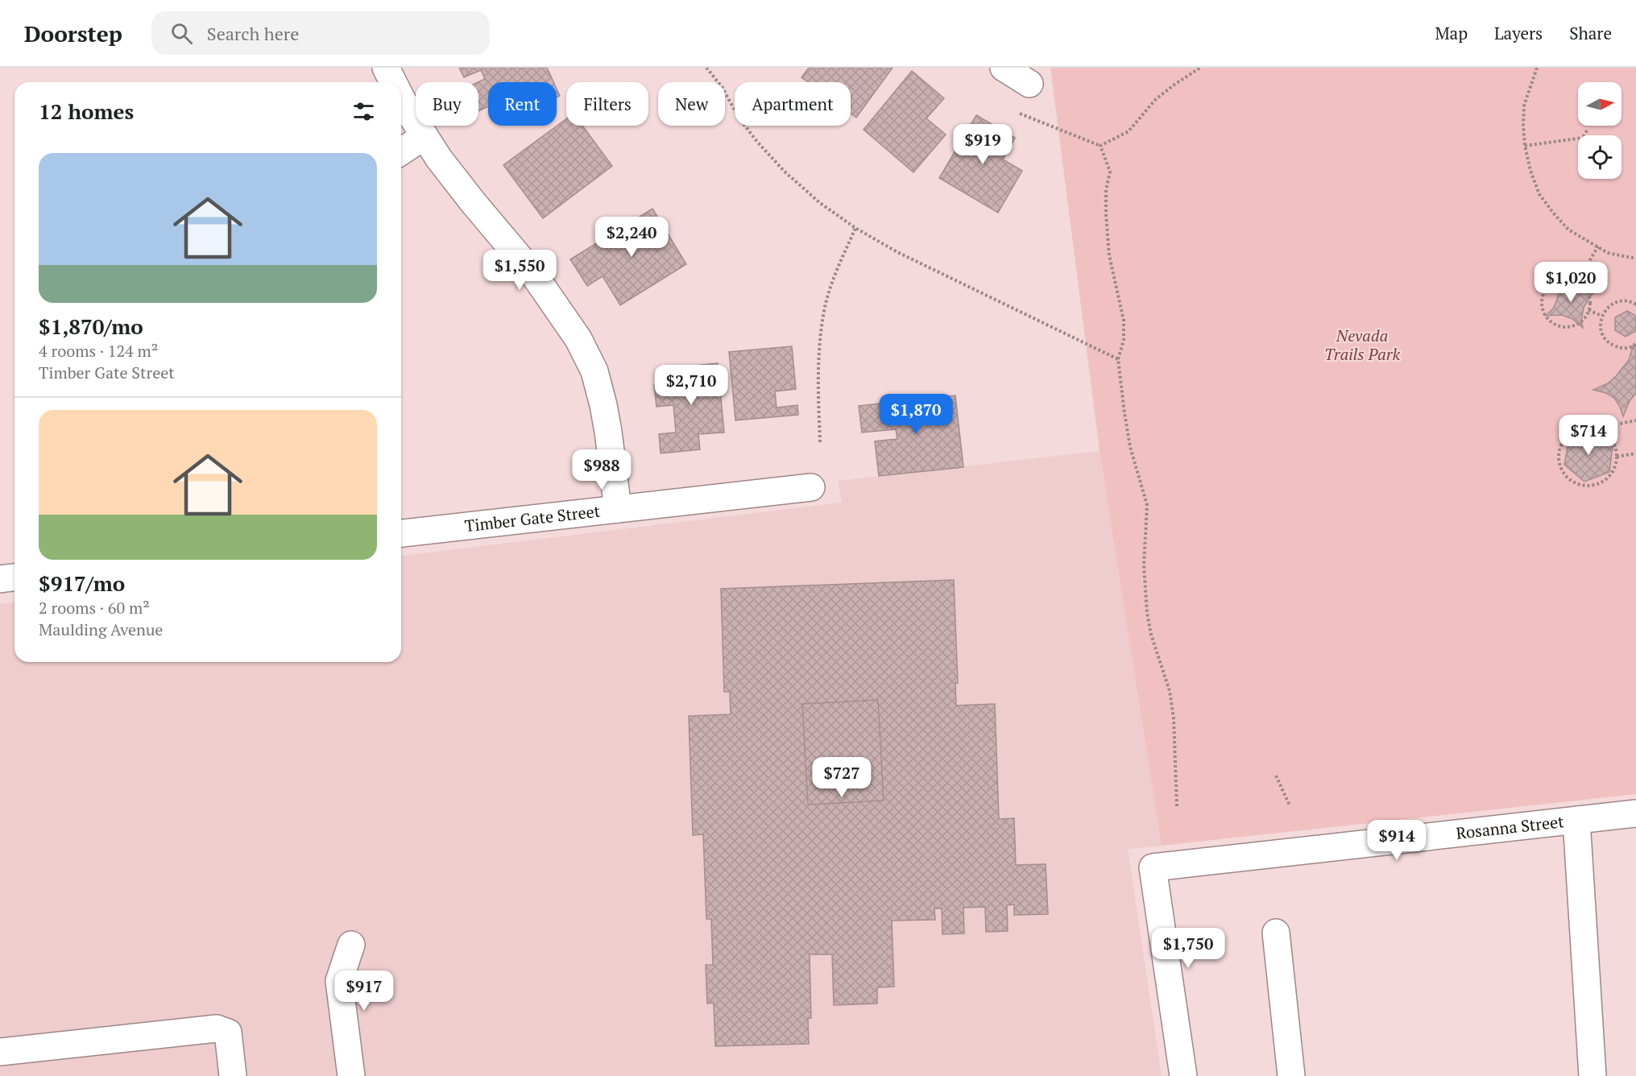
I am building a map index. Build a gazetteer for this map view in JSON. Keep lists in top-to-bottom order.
{
  "streets": {
    "street": ["Timber Gate Street", "Rosanna Street"]
  },
  "parks": ["Nevada Trails Park"],
  "north": "right",
  "page": {
    "header": "Doorstep",
    "search": "Search here",
    "nav": ["Map", "Layers", "Share"],
    "chip": [
      "Buy",
      "Rent",
      "Filters",
      "New",
      "Apartment"
    ],
    "heading": "12 homes",
    "price": [
      "$919",
      "$2,240",
      "$1,550",
      "$1,020",
      "$2,710",
      "$1,870",
      "$714",
      "$988",
      "$727",
      "$914",
      "$1,750",
      "$917"
    ],
    "list": [
      {
        "name": "$1,870/mo",
        "note": "4 rooms · 124 m² · Timber Gate Street"
      },
      {
        "name": "$917/mo",
        "note": "2 rooms · 60 m² · Maulding Avenue"
      }
    ]
  }
}
